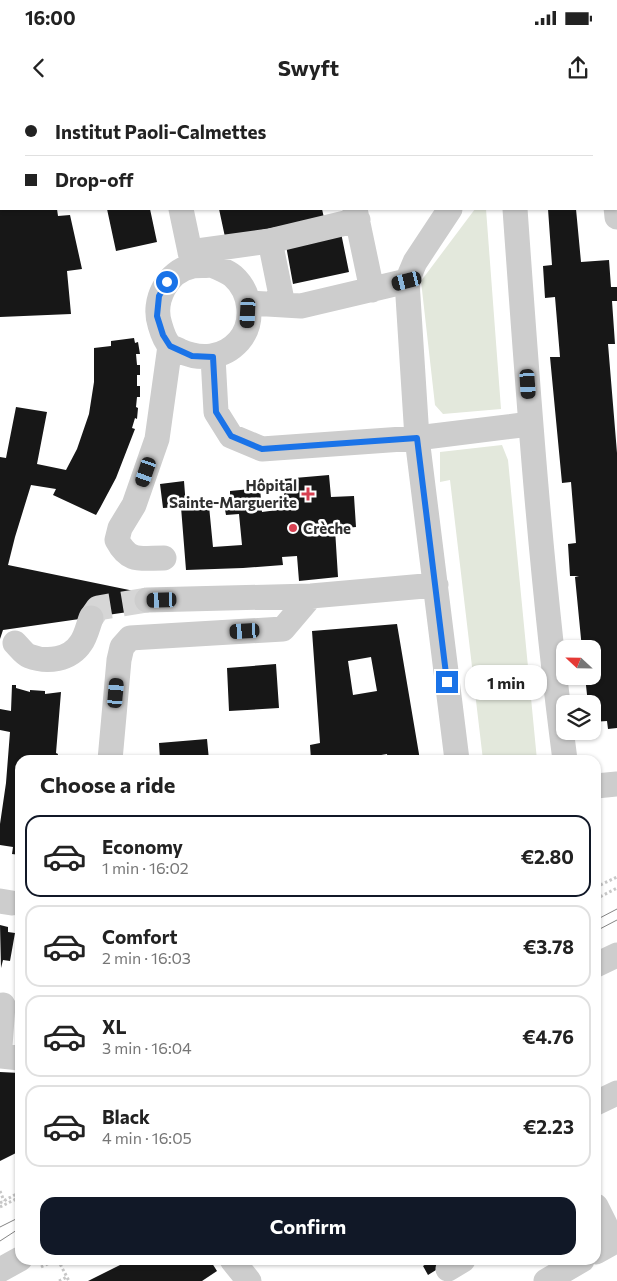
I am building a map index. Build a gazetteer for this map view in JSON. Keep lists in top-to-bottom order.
{
  "places": {
    "health": ["Hôpital Sainte-Marguerite"],
    "other": ["Crèche"]
  },
  "north": "left",
  "page": {
    "status": "16:00",
    "header": "Swyft",
    "banner": ["Institut Paoli-Calmettes", "Drop-off"],
    "bubble": "1 min",
    "heading": "Choose a ride",
    "list": [
      {
        "name": "Economy",
        "note": "1 min · 16:02",
        "value": "€2.80"
      },
      {
        "name": "Comfort",
        "note": "2 min · 16:03",
        "value": "€3.78"
      },
      {
        "name": "XL",
        "note": "3 min · 16:04",
        "value": "€4.76"
      },
      {
        "name": "Black",
        "note": "4 min · 16:05",
        "value": "€2.23"
      }
    ],
    "buttons": "Confirm"
  }
}
